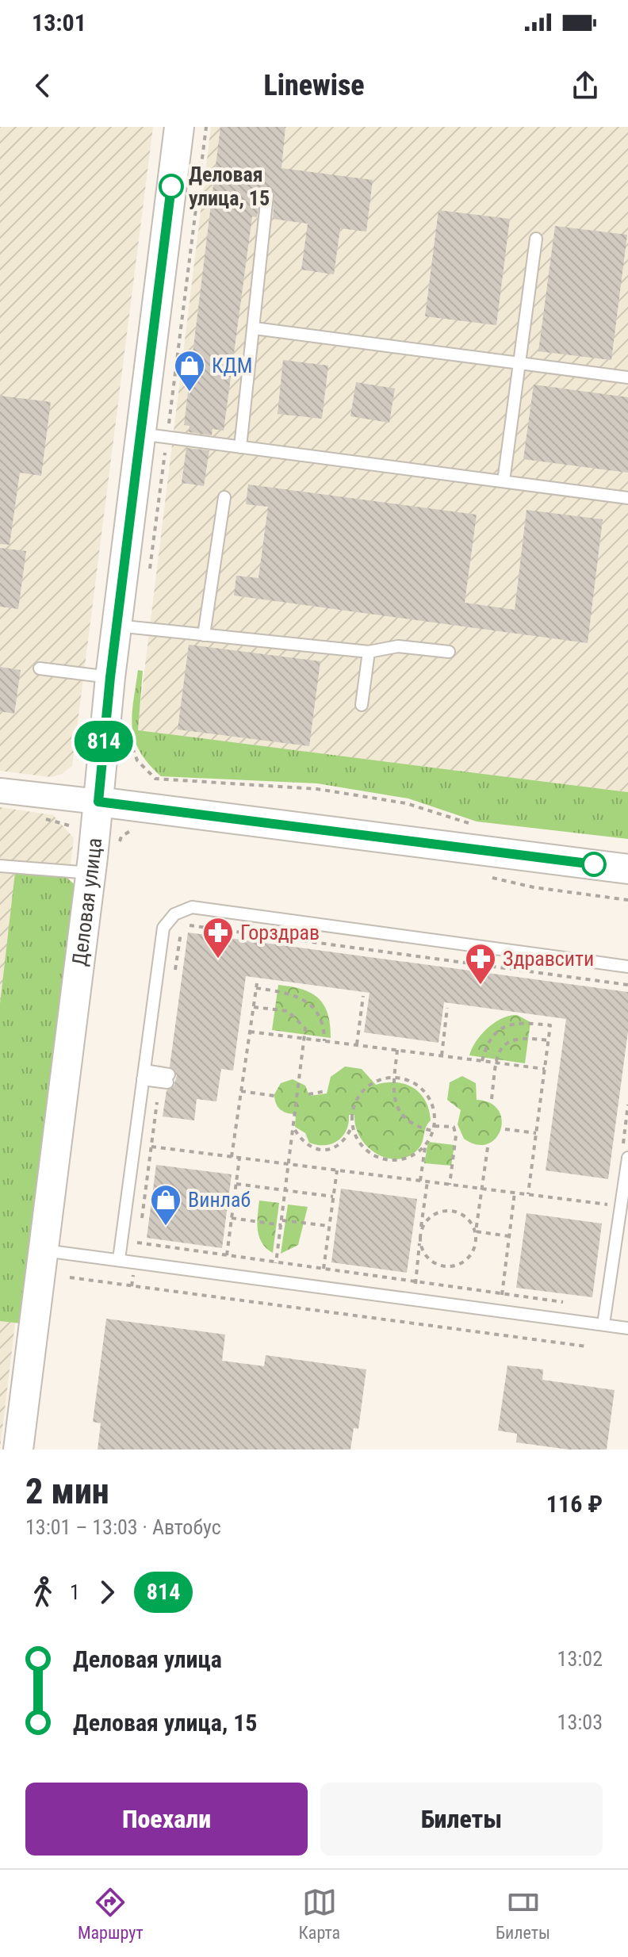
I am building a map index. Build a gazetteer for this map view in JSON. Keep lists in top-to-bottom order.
{
  "streets": {
    "street": ["Деловая улица"]
  },
  "places": {
    "other": ["Деловая улица, 15"],
    "shop": ["КДМ", "Винлаб"],
    "pharmacy": ["Горздрав", "Здравсити"]
  },
  "lines": ["bus line 814"],
  "page": {
    "status": "13:01",
    "header": "Linewise",
    "on_map": "814",
    "heading": ["2 мин", "13:01 – 13:03 · Автобус", "116 ₽"],
    "legs": ["1", "814"],
    "list": [
      {
        "name": "Деловая улица",
        "value": "13:02"
      },
      {
        "name": "Деловая улица, 15",
        "value": "13:03"
      }
    ],
    "buttons": ["Поехали", "Билеты"],
    "tabs": ["Маршрут", "Карта", "Билеты"]
  }
}
